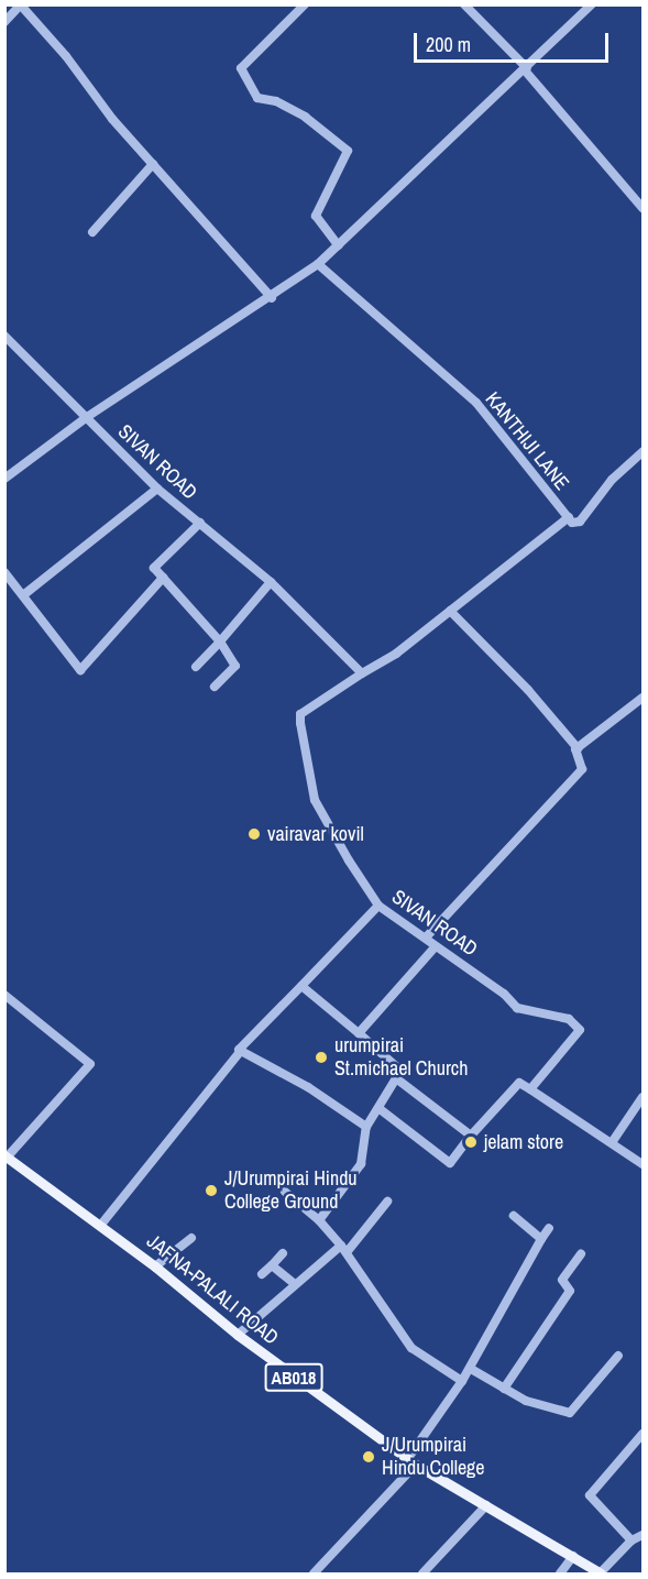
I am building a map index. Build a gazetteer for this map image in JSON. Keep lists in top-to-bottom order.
{
  "streets": {
    "main road": ["JAFNA-PALALI ROAD", "AB018"],
    "street": ["KANTHIJI LANE", "SIVAN ROAD"]
  },
  "places": [
    "vairavar kovil",
    "urumpirai St.michael Church",
    "jelam store",
    "J/Urumpirai Hindu College Ground",
    "J/Urumpirai Hindu College"
  ],
  "scale_bar": "200 m"
}
